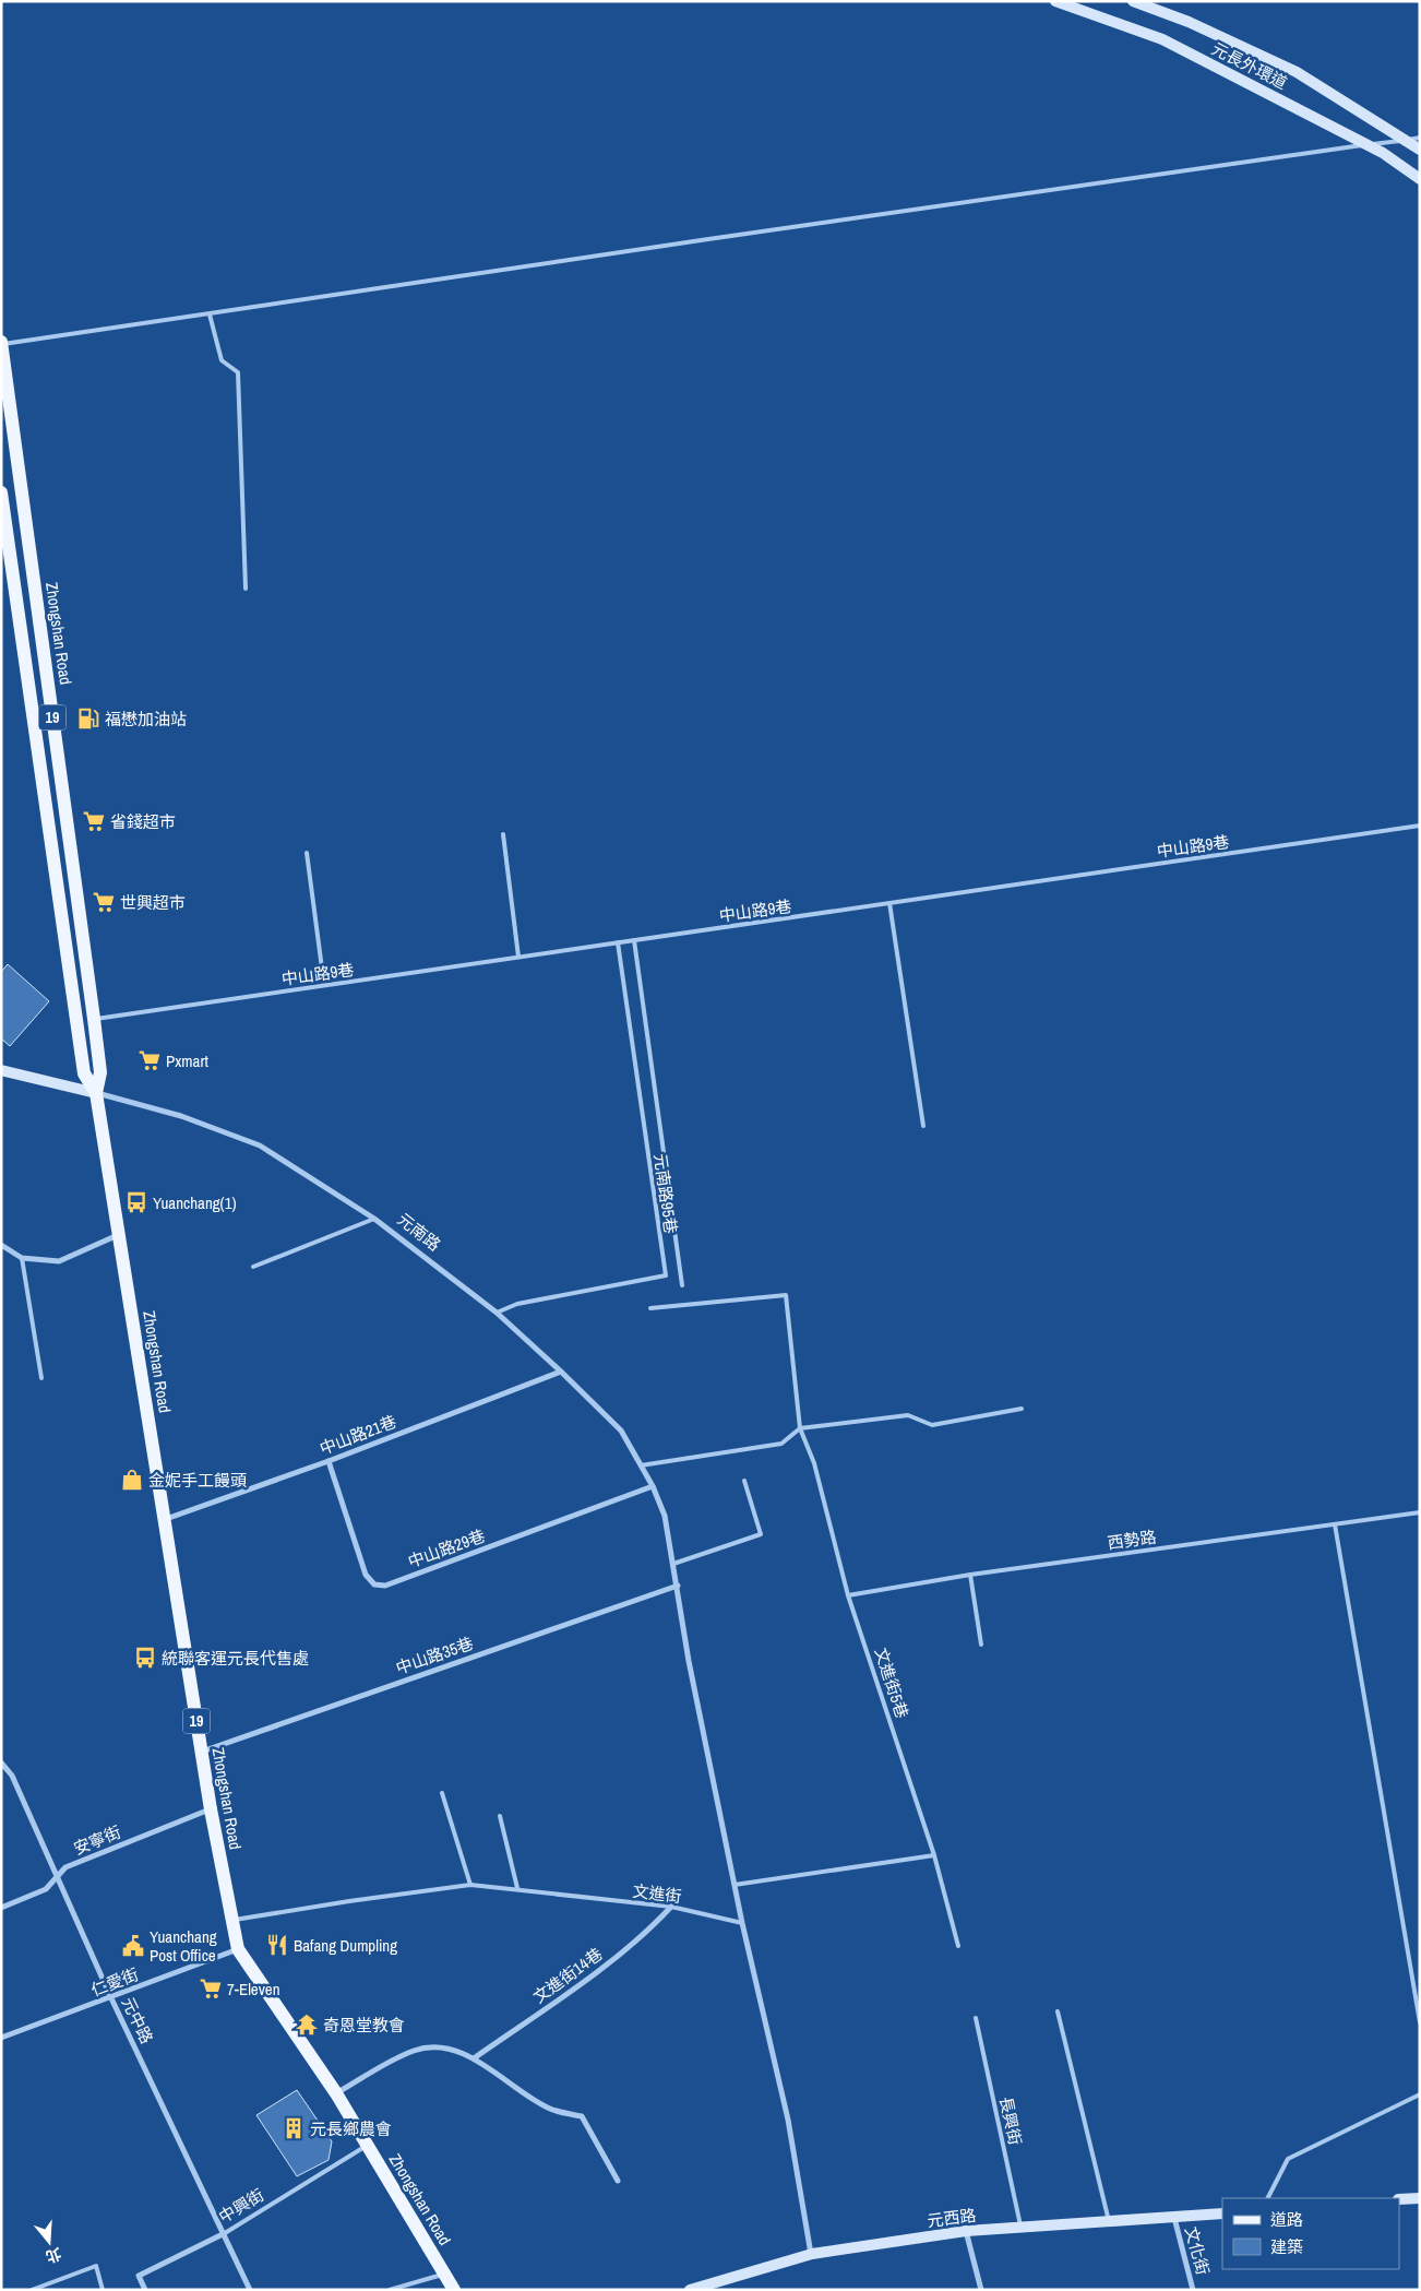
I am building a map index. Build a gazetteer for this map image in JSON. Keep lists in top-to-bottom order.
{
  "streets": {
    "main road": ["Zhongshan Road", "19"],
    "street": [
      "元長外環道",
      "元南路",
      "中山路21巷",
      "中山路29巷",
      "中山路35巷",
      "安寧街",
      "文進街14巷",
      "仁愛街",
      "元中路",
      "中興街",
      "元西路",
      "文化街"
    ],
    "lane": [
      "中山路9巷",
      "元南路95巷",
      "西勢路",
      "文進街5巷",
      "文進街",
      "長興街"
    ]
  },
  "crossings": [
    ["Zhongshan Road", "中山路9巷"],
    ["Zhongshan Road", "元南路"],
    ["Zhongshan Road", "中山路21巷"],
    ["Zhongshan Road", "中山路35巷"],
    ["Zhongshan Road", "安寧街"],
    ["Zhongshan Road", "文進街"],
    ["Zhongshan Road", "仁愛街"],
    ["Zhongshan Road", "中興街"],
    ["中山路9巷", "元南路95巷"],
    ["元南路95巷", "元南路"],
    ["元南路", "中山路21巷"],
    ["元南路", "中山路29巷"],
    ["元南路", "中山路35巷"],
    ["中山路21巷", "中山路29巷"],
    ["西勢路", "文進街5巷"],
    ["安寧街", "元中路"],
    ["文進街", "文進街14巷"],
    ["仁愛街", "元中路"],
    ["元中路", "中興街"],
    ["長興街", "元西路"],
    ["元西路", "文化街"]
  ],
  "places": {
    "fuel station": ["福懋加油站"],
    "supermarket": [
      "省錢超市",
      "世興超市",
      "Pxmart",
      "7-Eleven"
    ],
    "bus stop": ["Yuanchang(1)", "統聯客運元長代售處"],
    "shop": ["金妮手工饅頭"],
    "restaurant": ["Bafang Dumpling"],
    "public building": ["Yuanchang Post Office"],
    "temple": ["奇恩堂教會"],
    "building": ["元長鄉農會"]
  },
  "legend": ["道路", "建築"],
  "north": "bottom"
}
